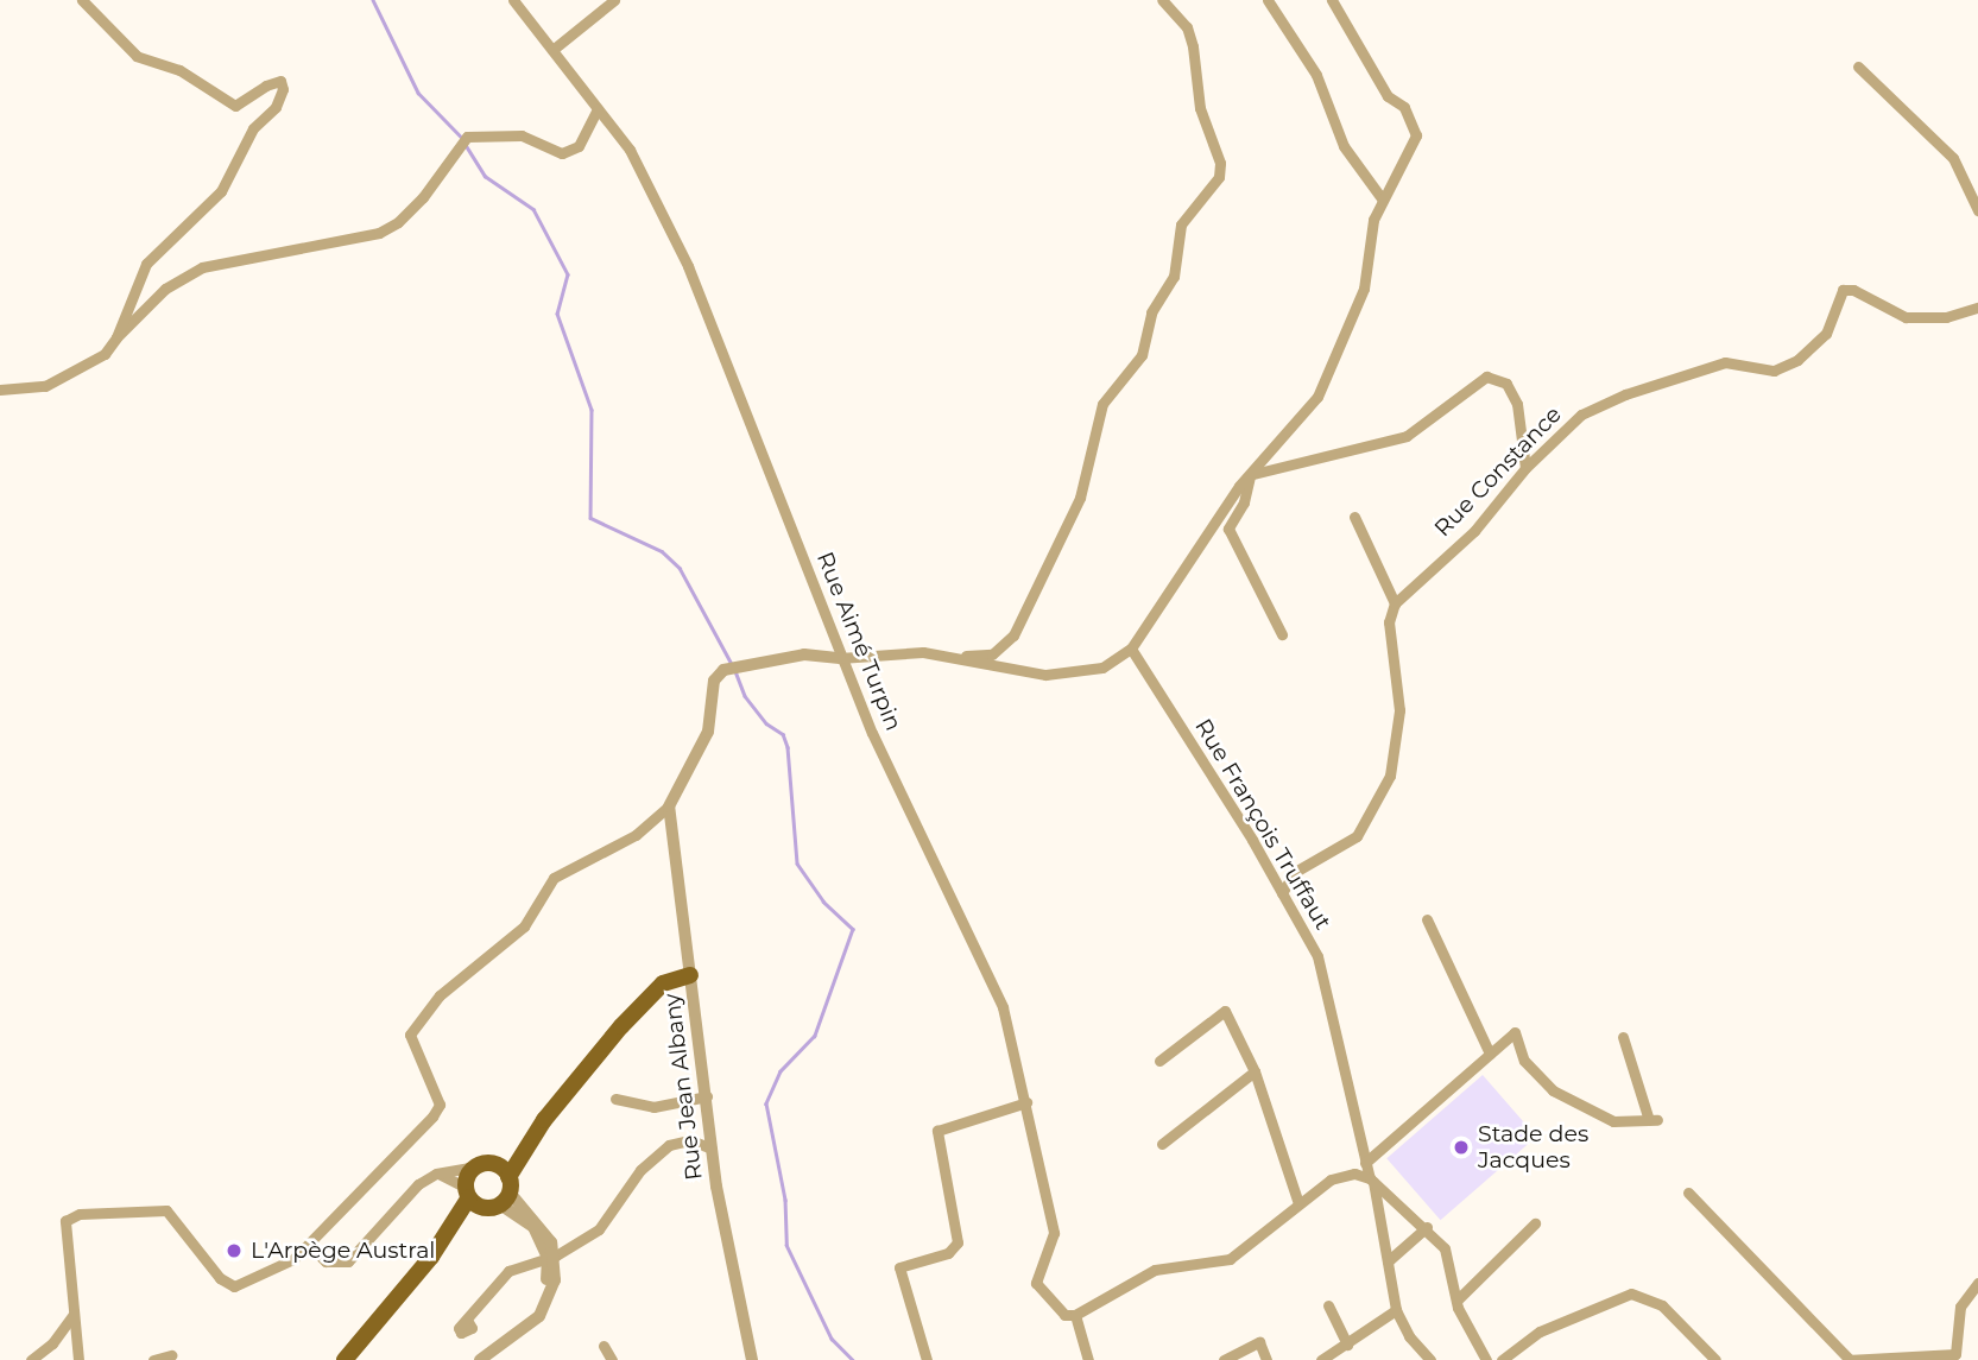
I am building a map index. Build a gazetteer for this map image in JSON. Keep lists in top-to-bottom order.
{
  "streets": {
    "street": [
      "Rue Constance",
      "Rue Aimé Turpin",
      "Rue François Truffaut",
      "Rue Jean Albany"
    ]
  },
  "places": ["Stade des Jacques", "L'Arpège Austral"]
}
